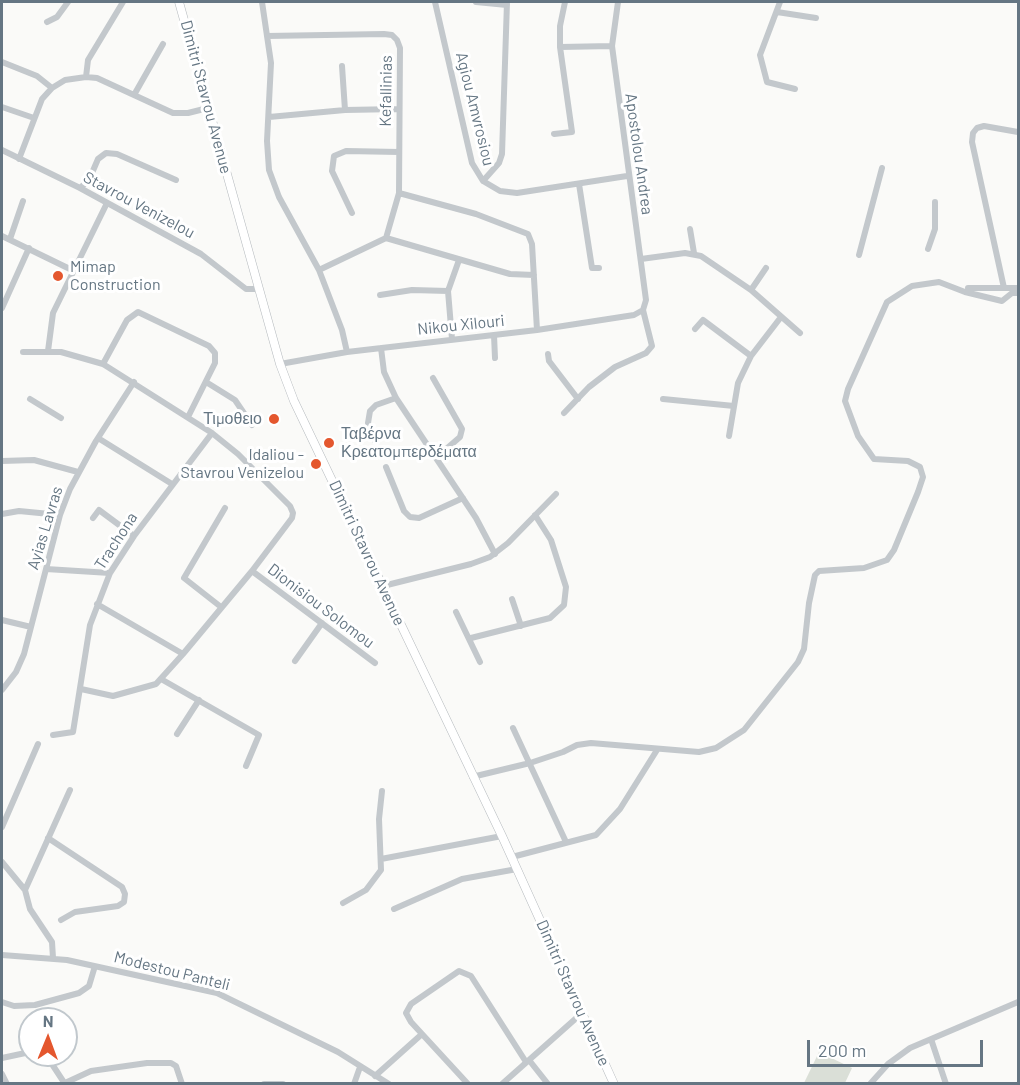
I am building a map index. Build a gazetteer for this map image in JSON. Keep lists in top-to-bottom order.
{
  "streets": {
    "main road": ["Dimitri Stavrou Avenue"],
    "street": [
      "Kefallinias",
      "Agiou Amvrosiou",
      "Apostolou Andrea",
      "Stavrou Venizelou",
      "Nikou Xilouri",
      "Ayias Lavras",
      "Trachona",
      "Dionisiou Solomou",
      "Modestou Panteli"
    ]
  },
  "crossings": [
    ["Dimitri Stavrou Avenue", "Stavrou Venizelou"],
    ["Dimitri Stavrou Avenue", "Nikou Xilouri"],
    ["Agiou Amvrosiou", "Apostolou Andrea"],
    ["Apostolou Andrea", "Nikou Xilouri"],
    ["Ayias Lavras", "Dionisiou Solomou"],
    ["Trachona", "Dionisiou Solomou"]
  ],
  "places": [
    "Mimap Construction",
    "Τιμοθειο",
    "Ταβέρνα Κρεατομπερδέματα",
    "Idaliou - Stavrou Venizelou"
  ],
  "scale_bar": "200 m",
  "north": "top"
}
